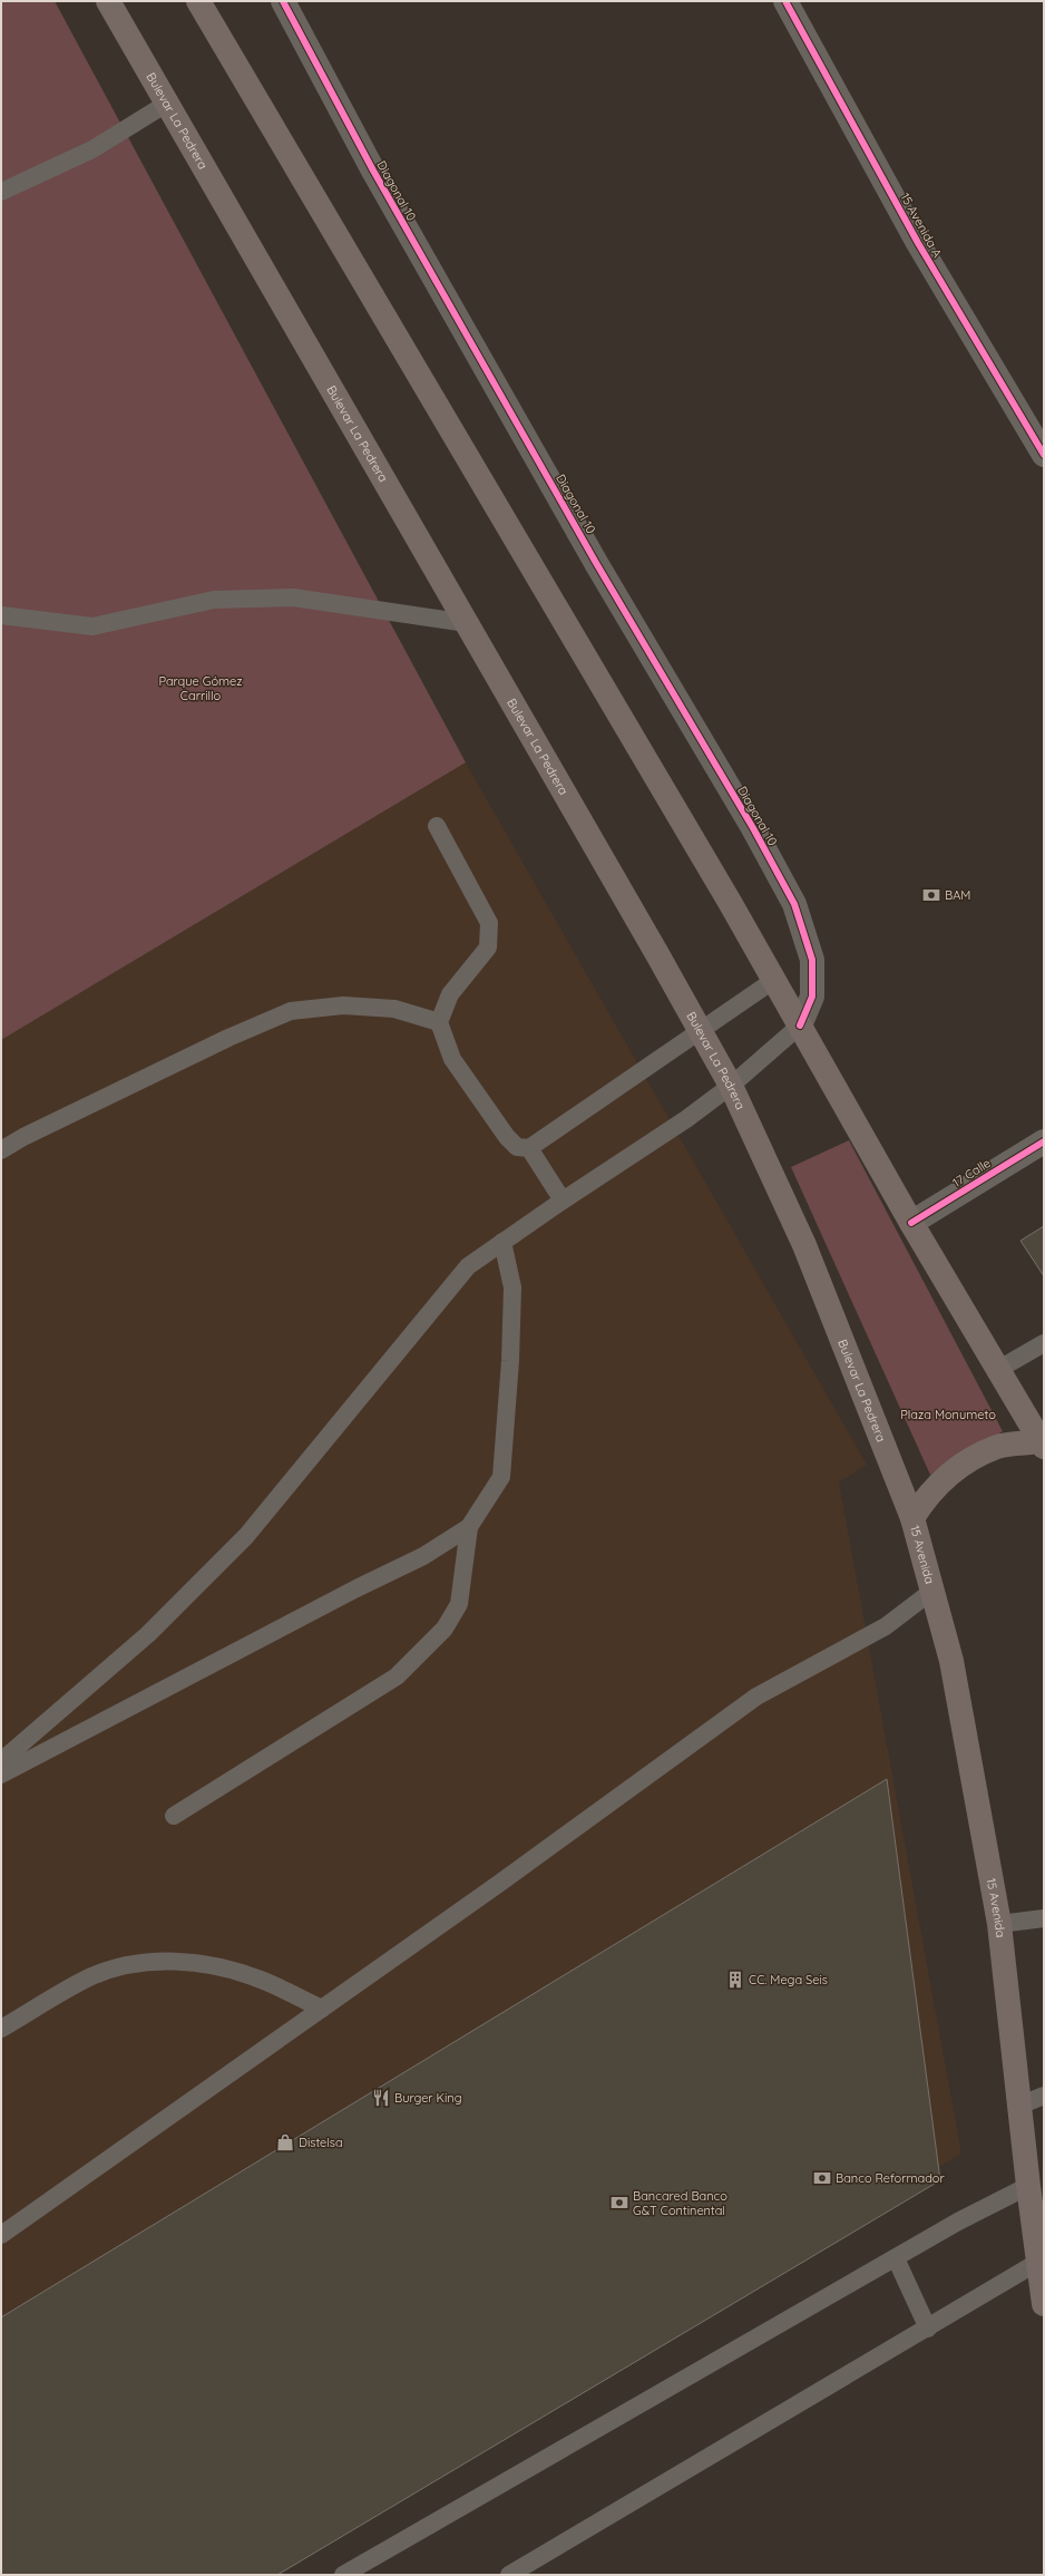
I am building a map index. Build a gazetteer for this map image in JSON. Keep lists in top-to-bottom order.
{
  "streets": {
    "main road": ["Bulevar La Pedrera", "15 Avenida"],
    "street": ["Diagonal 10", "15 Avenida A", "17 Calle"]
  },
  "crossings": [
    ["Bulevar La Pedrera", "15 Avenida"]
  ],
  "parks": ["Parque Gómez Carrillo", "Plaza Monumeto"],
  "places": {
    "bank": ["BAM", "Banco Reformador", "Bancared Banco G&T Continental"],
    "building": ["CC. Mega Seis"],
    "restaurant": ["Burger King"],
    "shop": ["Distelsa"]
  }
}
